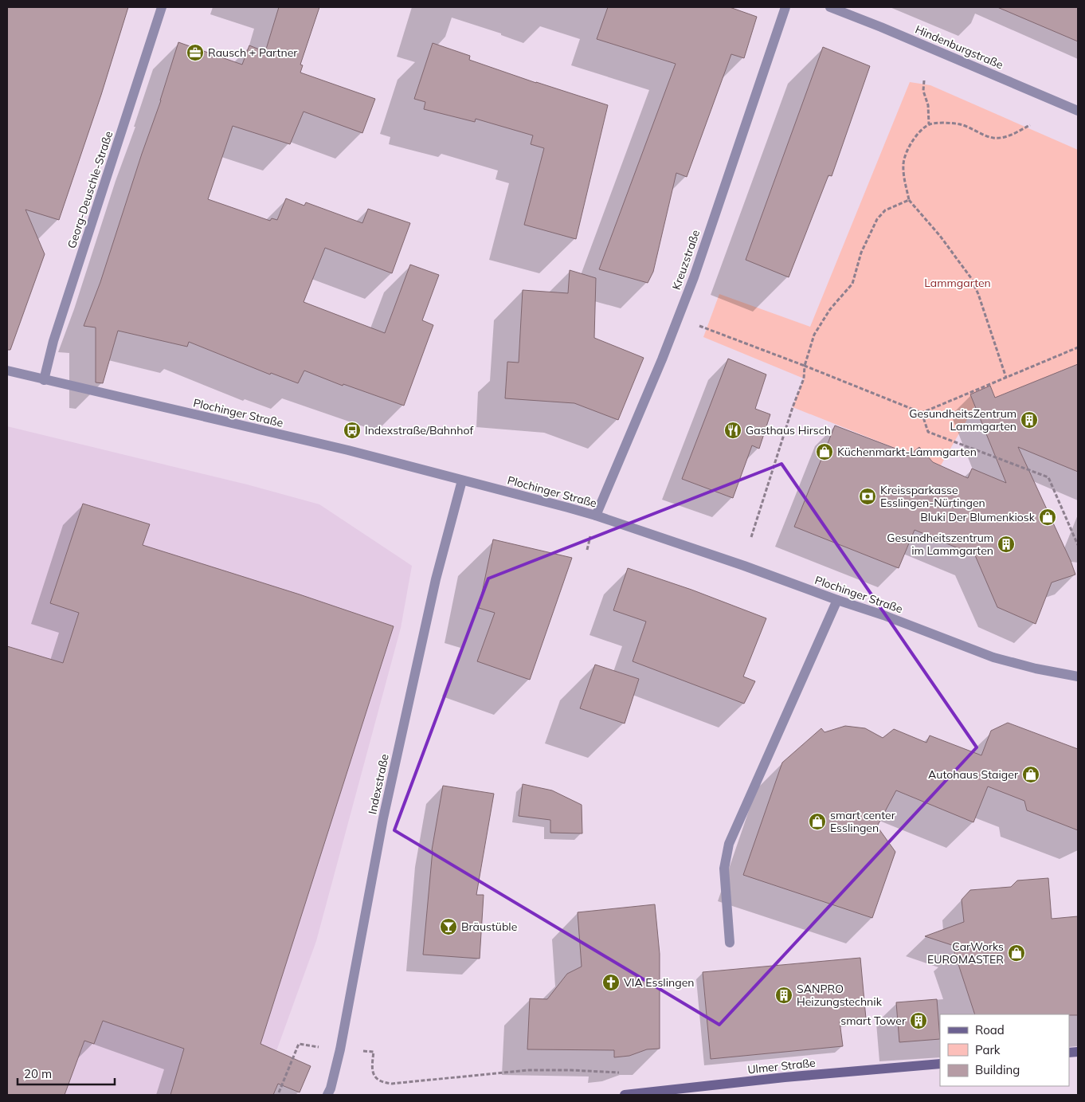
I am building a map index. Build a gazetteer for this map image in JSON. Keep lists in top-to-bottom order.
{
  "streets": {
    "main road": ["Ulmer Straße"],
    "street": [
      "Hindenburgstraße",
      "Georg-Deuschle-Straße",
      "Kreuzstraße",
      "Plochinger Straße",
      "Indexstraße"
    ]
  },
  "crossings": [
    ["Georg-Deuschle-Straße", "Plochinger Straße"],
    ["Kreuzstraße", "Plochinger Straße"],
    ["Plochinger Straße", "Indexstraße"]
  ],
  "parks": ["Lammgarten"],
  "places": {
    "office": ["Rausch + Partner"],
    "building": [
      "GesundheitsZentrum Lammgarten",
      "Gesundheitszentrum im Lammgarten",
      "SANPRO Heizungstechnik",
      "smart Tower"
    ],
    "bus stop": ["Indexstraße/Bahnhof"],
    "restaurant": ["Gasthaus Hirsch"],
    "shop": [
      "Küchenmarkt-Lammgarten",
      "Bluki Der Blumenkiosk",
      "Autohaus Staiger",
      "smart center Esslingen",
      "CarWorks EUROMASTER"
    ],
    "bank": ["Kreissparkasse Esslingen-Nürtingen"],
    "bar": ["Bräustüble"],
    "church": ["VIA Esslingen"]
  },
  "legend": ["Road", "Park", "Building"],
  "scale_bar": "20 m"
}
